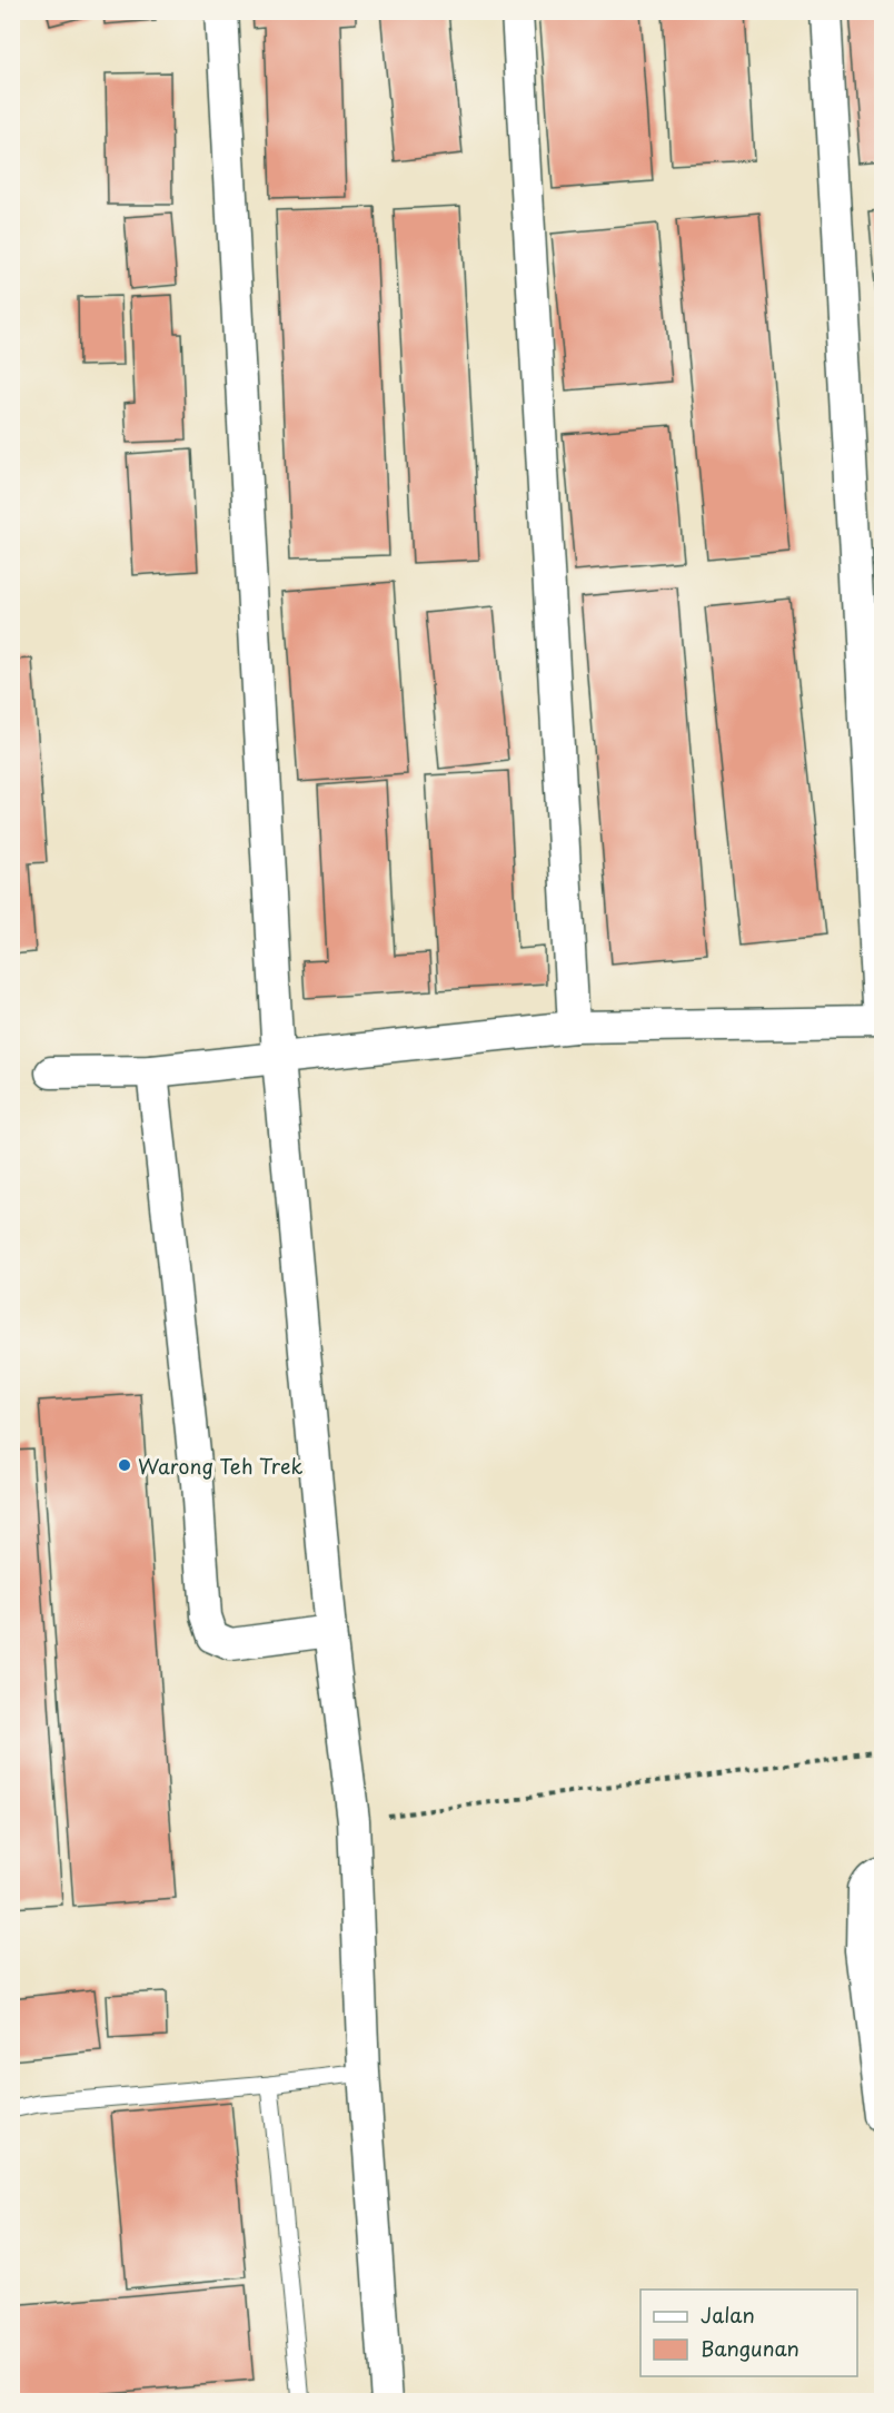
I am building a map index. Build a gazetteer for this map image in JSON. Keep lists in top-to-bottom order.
{
  "places": ["Warong Teh Trek"],
  "legend": ["Jalan", "Bangunan"]
}
